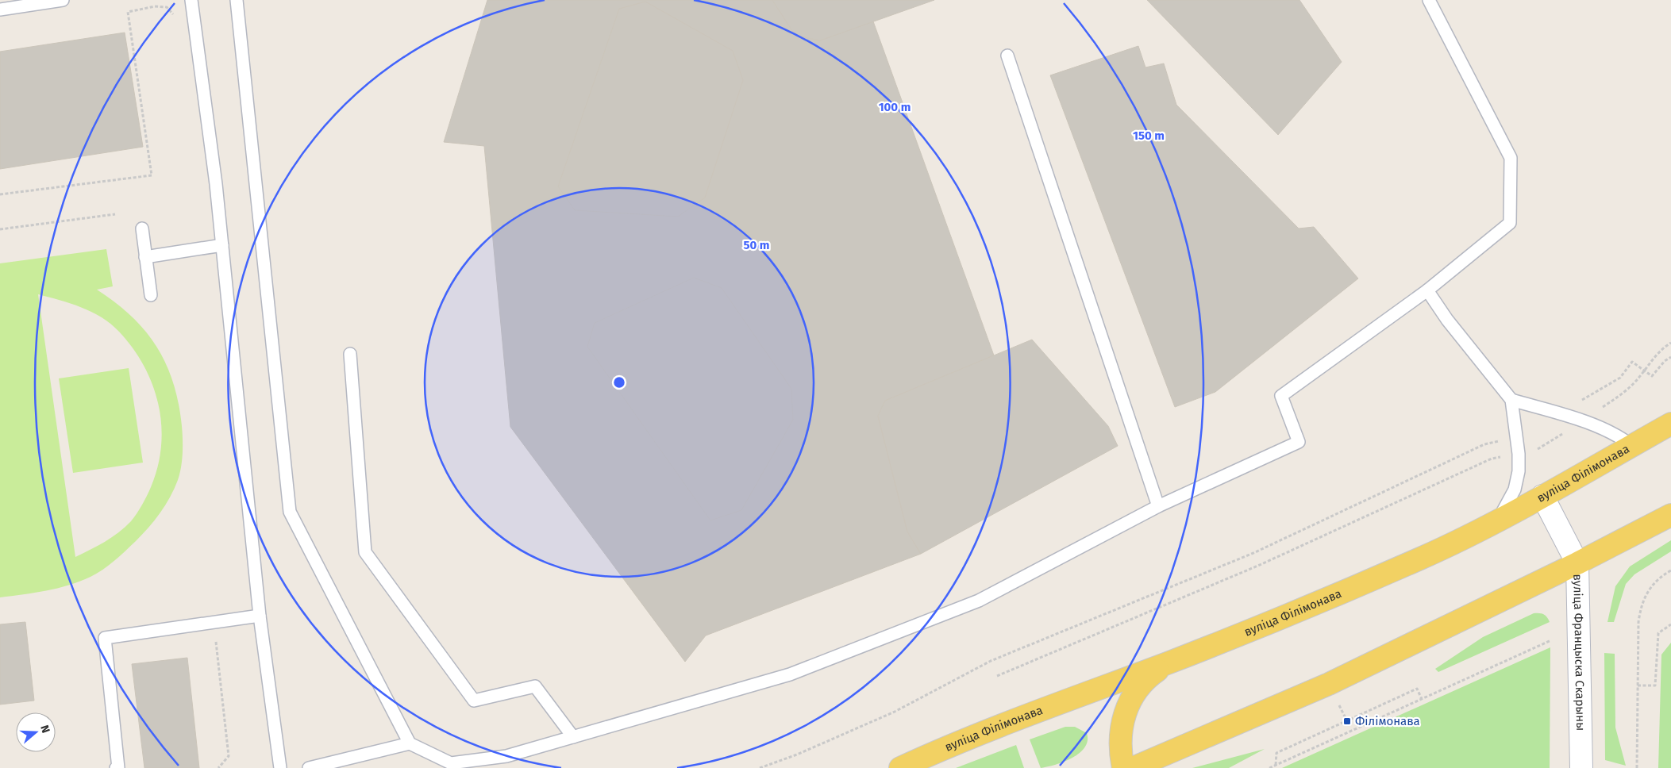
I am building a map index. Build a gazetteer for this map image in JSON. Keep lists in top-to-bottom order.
{
  "streets": {
    "main road": ["вуліца Філімонава", "вуліца Францыска Скарыны"]
  },
  "crossings": [
    ["вуліца Філімонава", "вуліца Францыска Скарыны"]
  ],
  "places": {
    "transit": ["Філімонава"]
  },
  "north": "right",
  "rings": ["100 m", "150 m", "50 m"]
}
